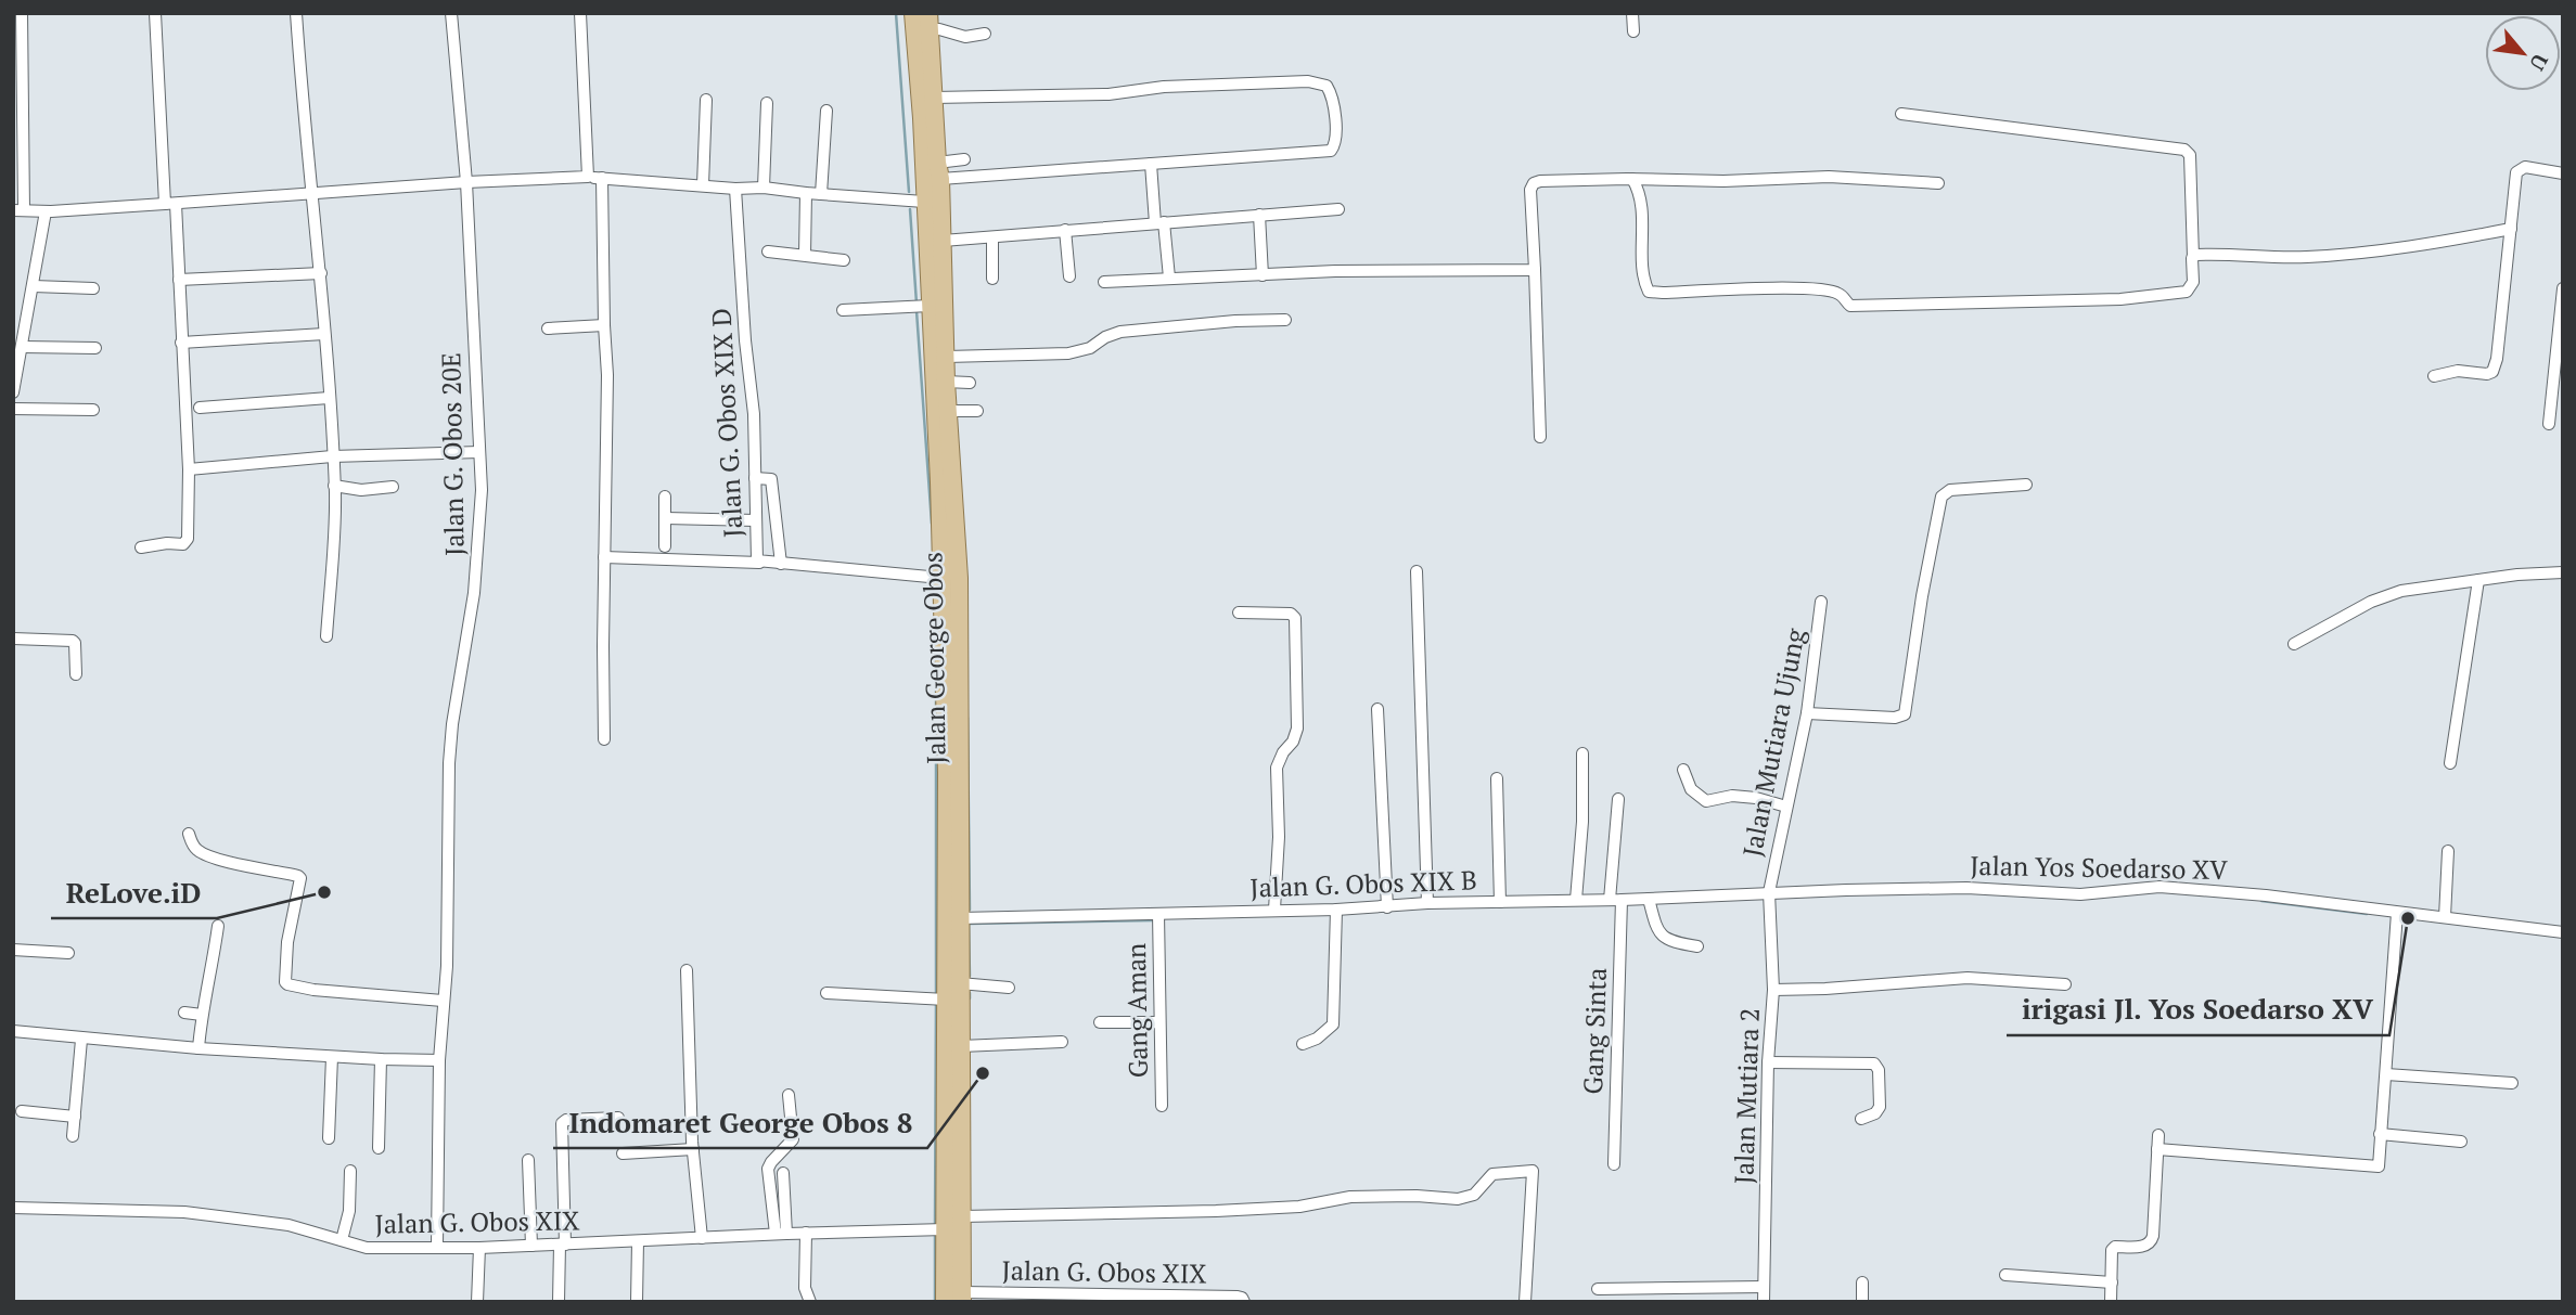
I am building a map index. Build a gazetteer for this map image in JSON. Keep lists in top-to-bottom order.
{
  "streets": {
    "main road": ["Jalan George Obos"],
    "street": [
      "Jalan G. Obos XIX D",
      "Jalan G. Obos 20E",
      "Jalan Mutiara Ujung",
      "Jalan Yos Soedarso XV",
      "Jalan G. Obos XIX B",
      "Gang Aman",
      "Gang Sinta",
      "Jalan Mutiara 2",
      "Jalan G. Obos XIX"
    ]
  },
  "crossings": [
    ["Jalan G. Obos XIX D", "Jalan George Obos"],
    ["Jalan G. Obos 20E", "Jalan G. Obos XIX"],
    ["Jalan George Obos", "Jalan G. Obos XIX B"],
    ["Jalan George Obos", "Jalan G. Obos XIX"],
    ["Jalan Mutiara Ujung", "Jalan Yos Soedarso XV"],
    ["Jalan Mutiara Ujung", "Jalan G. Obos XIX B"],
    ["Jalan Mutiara Ujung", "Jalan Mutiara 2"],
    ["Jalan Yos Soedarso XV", "Jalan G. Obos XIX B"],
    ["Jalan Yos Soedarso XV", "Jalan Mutiara 2"],
    ["Jalan G. Obos XIX B", "Gang Aman"],
    ["Jalan G. Obos XIX B", "Gang Sinta"],
    ["Jalan G. Obos XIX B", "Jalan Mutiara 2"]
  ],
  "places": ["ReLove.iD", "irigasi Jl. Yos Soedarso XV", "Indomaret George Obos 8"],
  "north": "bottom right"
}
